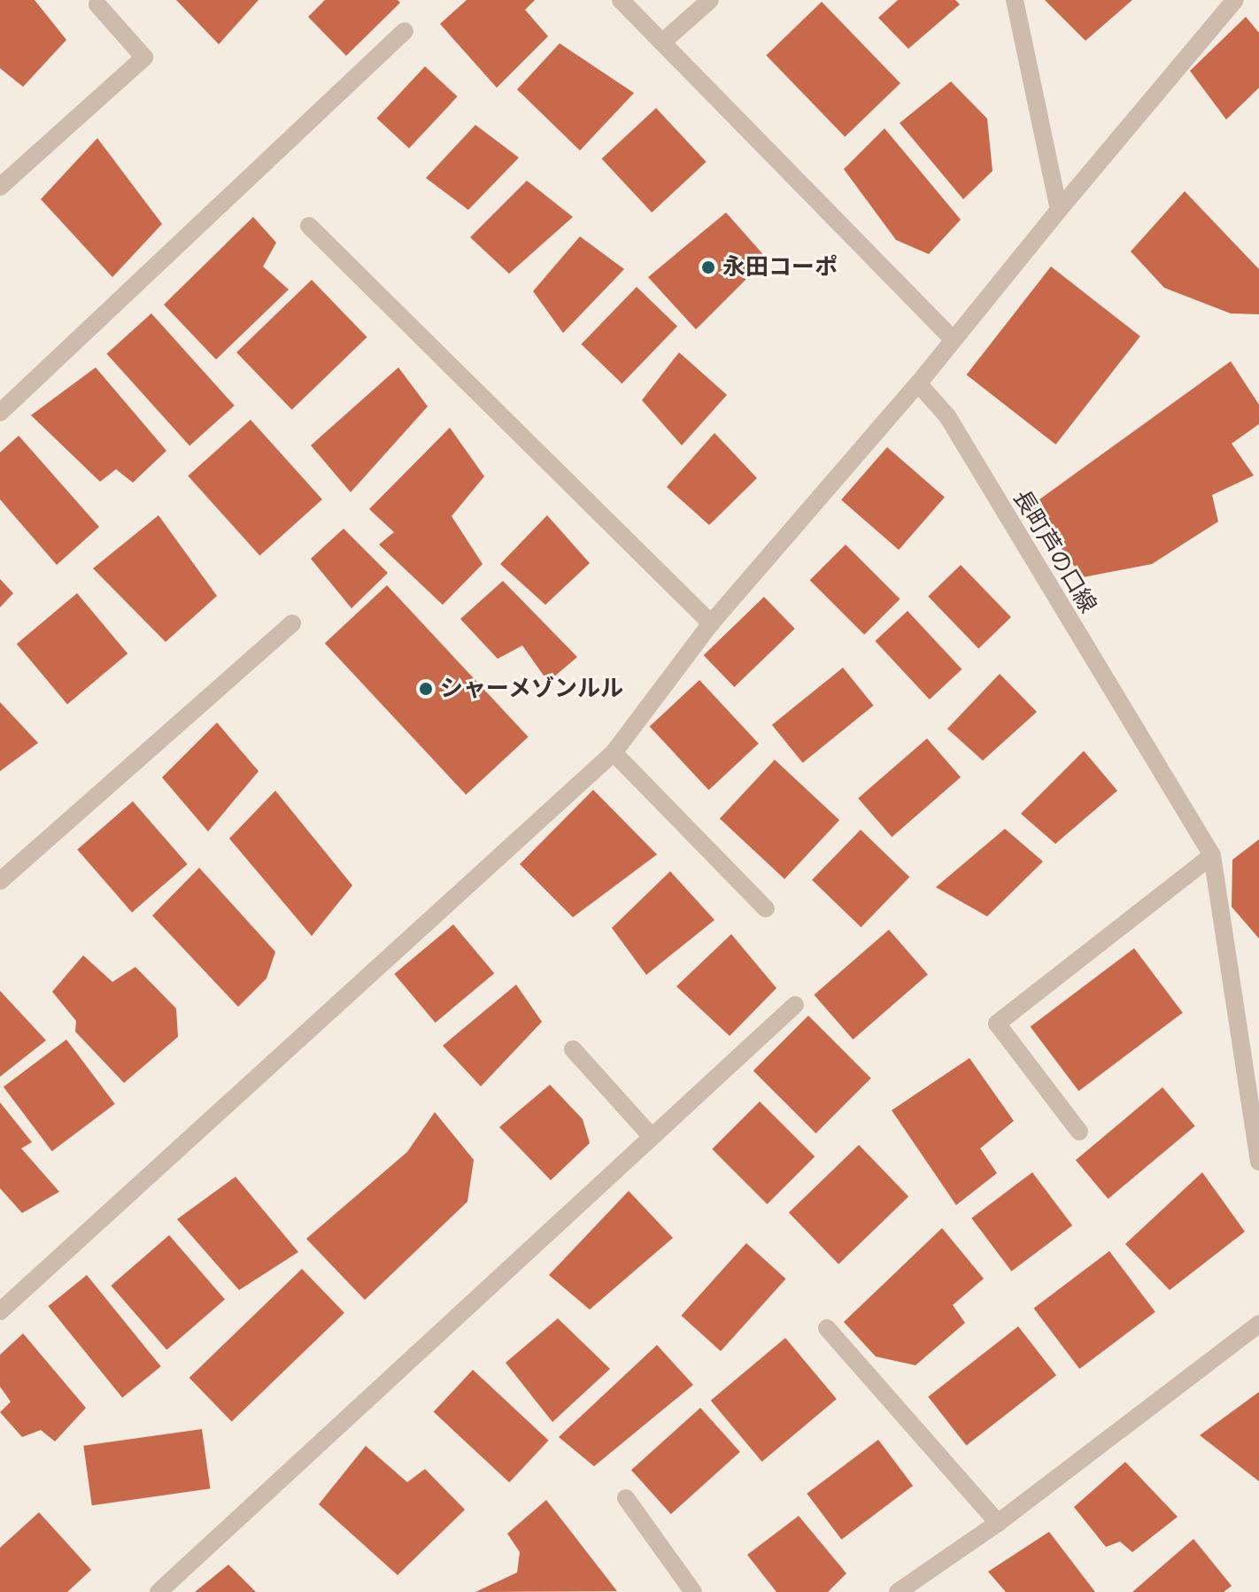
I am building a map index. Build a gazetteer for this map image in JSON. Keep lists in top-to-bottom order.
{
  "streets": {
    "street": ["長町芦の口線"]
  },
  "places": ["永田コーポ", "シャーメゾンルル"]
}
